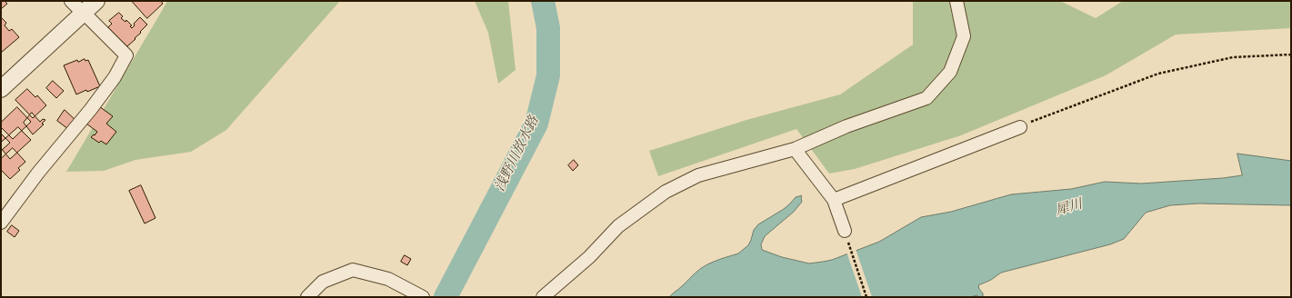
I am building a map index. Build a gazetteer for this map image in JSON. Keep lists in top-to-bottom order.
{
  "water": ["浅野川放水路", "犀川"]
}
